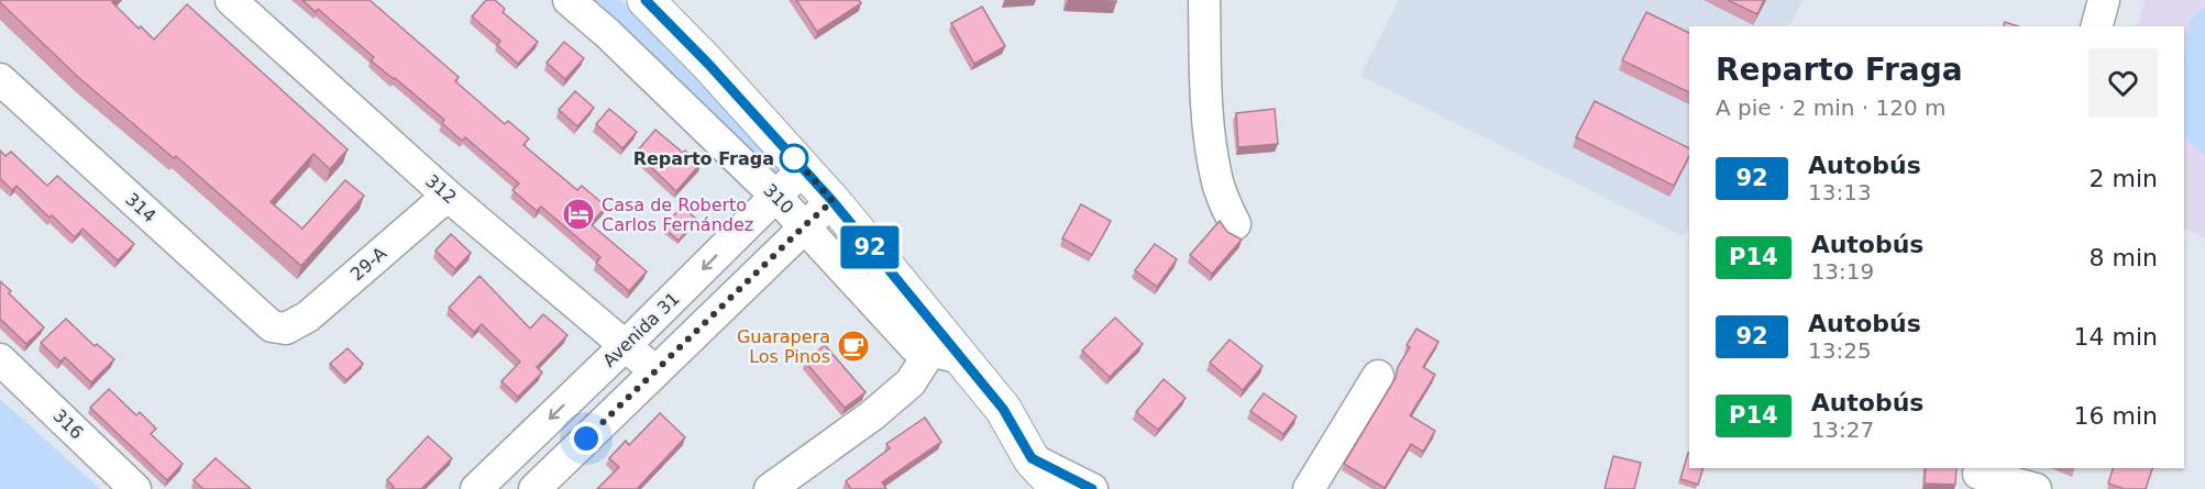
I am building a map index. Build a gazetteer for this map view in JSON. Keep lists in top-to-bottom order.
{
  "streets": {
    "street": [
      "312",
      "310",
      "314",
      "29-A",
      "Avenida 31",
      "316"
    ]
  },
  "crossings": [
    ["312", "29-A"],
    ["312", "Avenida 31"],
    ["310", "Avenida 31"],
    ["314", "29-A"]
  ],
  "places": {
    "other": ["Reparto Fraga"],
    "hotel": ["Casa de Roberto Carlos Fernández"],
    "cafe": ["Guarapera Los Pinos"]
  },
  "lines": ["bus line 92"],
  "page": {
    "on_map": "92",
    "heading": ["Reparto Fraga", "A pie · 2 min · 120 m"],
    "list": [
      {
        "mark": "92",
        "name": "Autobús",
        "note": "13:13",
        "value": "2 min"
      },
      {
        "mark": "P14",
        "name": "Autobús",
        "note": "13:19",
        "value": "8 min"
      },
      {
        "mark": "92",
        "name": "Autobús",
        "note": "13:25",
        "value": "14 min"
      },
      {
        "mark": "P14",
        "name": "Autobús",
        "note": "13:27",
        "value": "16 min"
      }
    ]
  }
}
